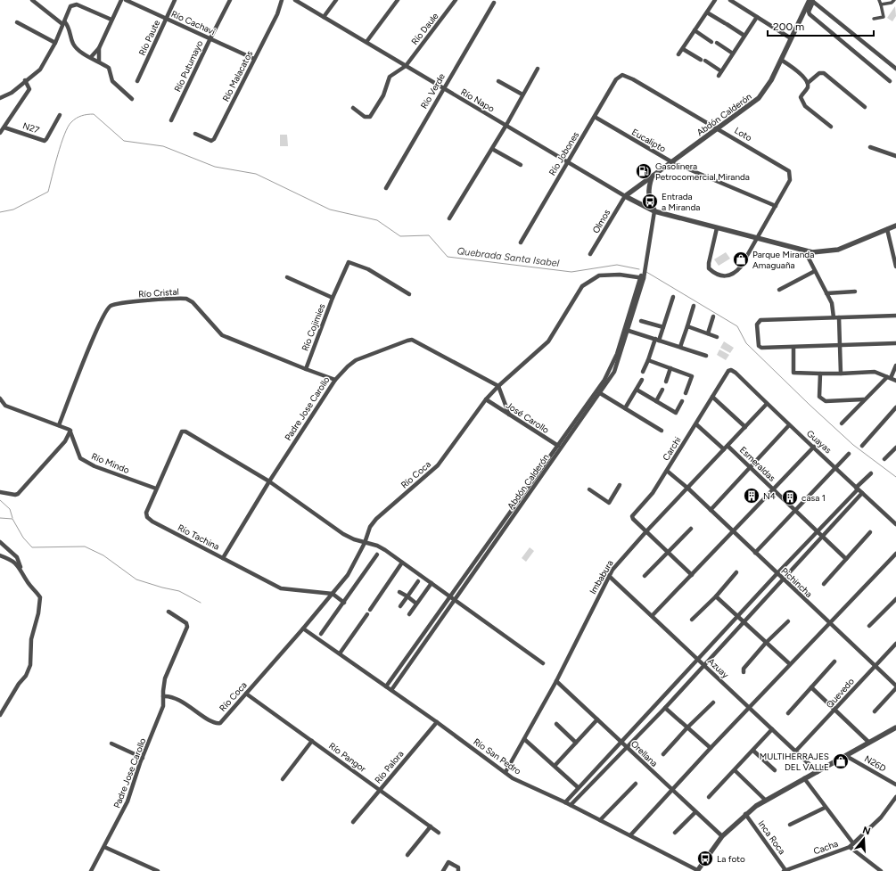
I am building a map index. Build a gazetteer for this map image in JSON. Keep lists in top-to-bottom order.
{
  "streets": {
    "street": [
      "Río Cachavi",
      "Río Daule",
      "Río Paute",
      "Río Putumayo",
      "Río Malacatos",
      "Río Verde",
      "Río Napo",
      "Abdón Calderón",
      "N27",
      "Loto",
      "Eucalipto",
      "Río Jobones",
      "Olmos",
      "Río Cristal",
      "Río Cojimies",
      "Padre Jose Carollo",
      "José Carollo",
      "Guayas",
      "Carchi",
      "Río Mindo",
      "Esmeraldas",
      "Río Coca",
      "Río Tachina",
      "Imbabura",
      "Pichincha",
      "Azuay",
      "Quevedo",
      "Orellana",
      "Río San Pedro",
      "Río Pangor",
      "N26D",
      "Río Palora",
      "Inca Roca",
      "Cacha"
    ]
  },
  "crossings": [
    ["Río Cachavi", "Río Paute"],
    ["Río Cachavi", "Río Putumayo"],
    ["Río Cachavi", "Río Malacatos"],
    ["Río Daule", "Río Napo"],
    ["Río Verde", "Río Napo"],
    ["Río Napo", "Abdón Calderón"],
    ["Río Napo", "Loto"],
    ["Río Napo", "Río Jobones"],
    ["Río Napo", "Olmos"],
    ["Abdón Calderón", "Loto"],
    ["Abdón Calderón", "Eucalipto"],
    ["Abdón Calderón", "Olmos"],
    ["Abdón Calderón", "José Carollo"],
    ["Abdón Calderón", "Río Coca"],
    ["Abdón Calderón", "Río San Pedro"],
    ["Loto", "Eucalipto"],
    ["Loto", "Río Jobones"],
    ["Eucalipto", "Río Jobones"],
    ["Río Cristal", "Río Cojimies"],
    ["Río Cristal", "Padre Jose Carollo"],
    ["Padre Jose Carollo", "Río Coca"],
    ["Padre Jose Carollo", "Río Tachina"],
    ["José Carollo", "Río Coca"],
    ["Guayas", "Carchi"],
    ["Guayas", "Imbabura"],
    ["Carchi", "Imbabura"],
    ["Carchi", "Pichincha"],
    ["Río Mindo", "Río Tachina"],
    ["Esmeraldas", "Imbabura"],
    ["Río Coca", "Río Tachina"],
    ["Río Coca", "Río San Pedro"],
    ["Río Coca", "Río Pangor"],
    ["Imbabura", "Pichincha"],
    ["Imbabura", "Azuay"],
    ["Imbabura", "Orellana"],
    ["Imbabura", "Río San Pedro"],
    ["Pichincha", "Quevedo"],
    ["Azuay", "Quevedo"],
    ["Río San Pedro", "Río Palora"],
    ["Río Pangor", "Río Palora"],
    ["Inca Roca", "Cacha"]
  ],
  "water": ["Quebrada Santa Isabel"],
  "places": {
    "fuel station": ["Gasolinera Petrocomercial Miranda"],
    "bus stop": ["Entrada a Miranda", "La foto"],
    "shop": ["Parque Miranda Amaguaña", "MULTIHERRAJES DEL VALLE"],
    "building": ["N4", "casa 1"]
  },
  "scale_bar": "200 m",
  "north": "top"
}
